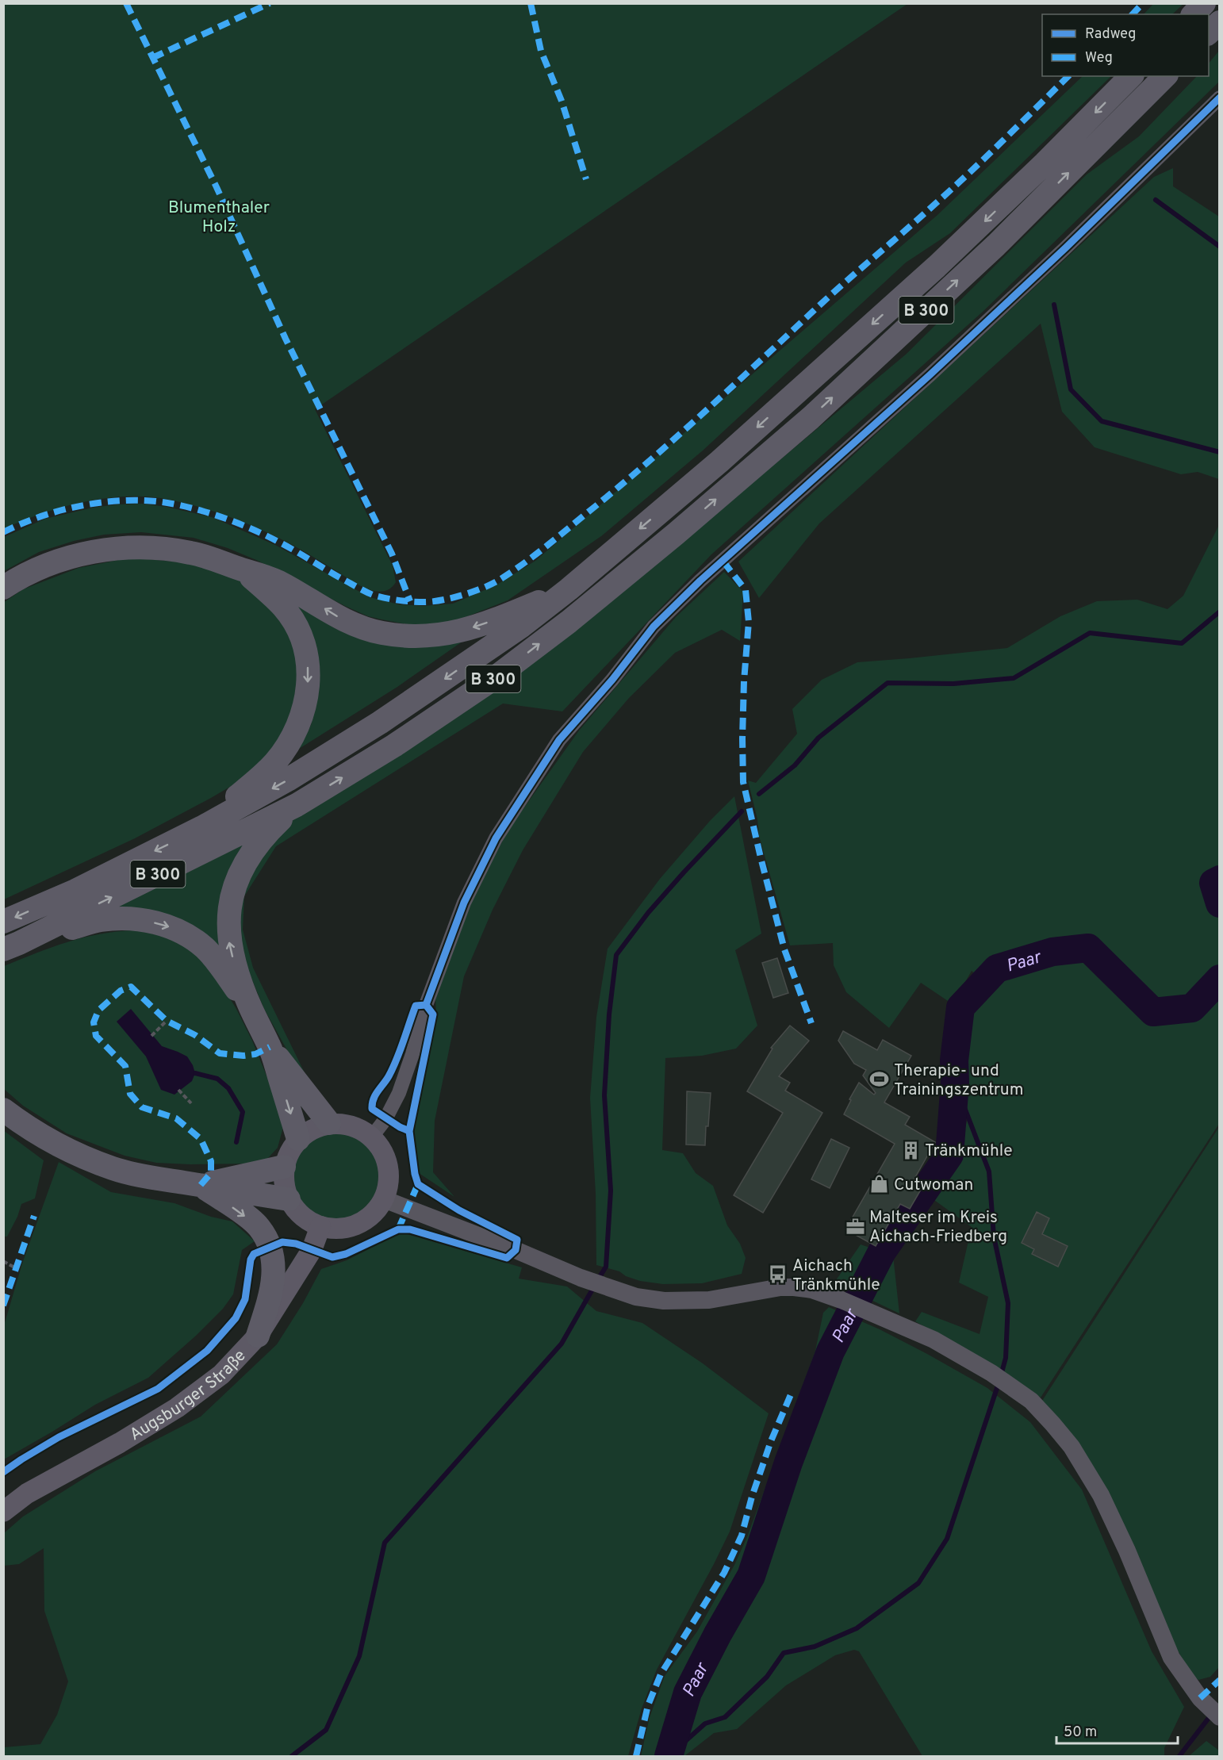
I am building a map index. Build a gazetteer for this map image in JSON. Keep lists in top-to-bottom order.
{
  "streets": {
    "highway": ["B 300"],
    "main road": ["Augsburger Straße"]
  },
  "water": ["Paar"],
  "parks": ["Blumenthaler Holz"],
  "places": {
    "sports": ["Therapie- und Trainingszentrum"],
    "building": ["Tränkmühle"],
    "shop": ["Cutwoman"],
    "office": ["Malteser im Kreis Aichach-Friedberg"],
    "bus stop": ["Aichach Tränkmühle"]
  },
  "legend": ["Radweg", "Weg"],
  "scale_bar": "50 m"
}
